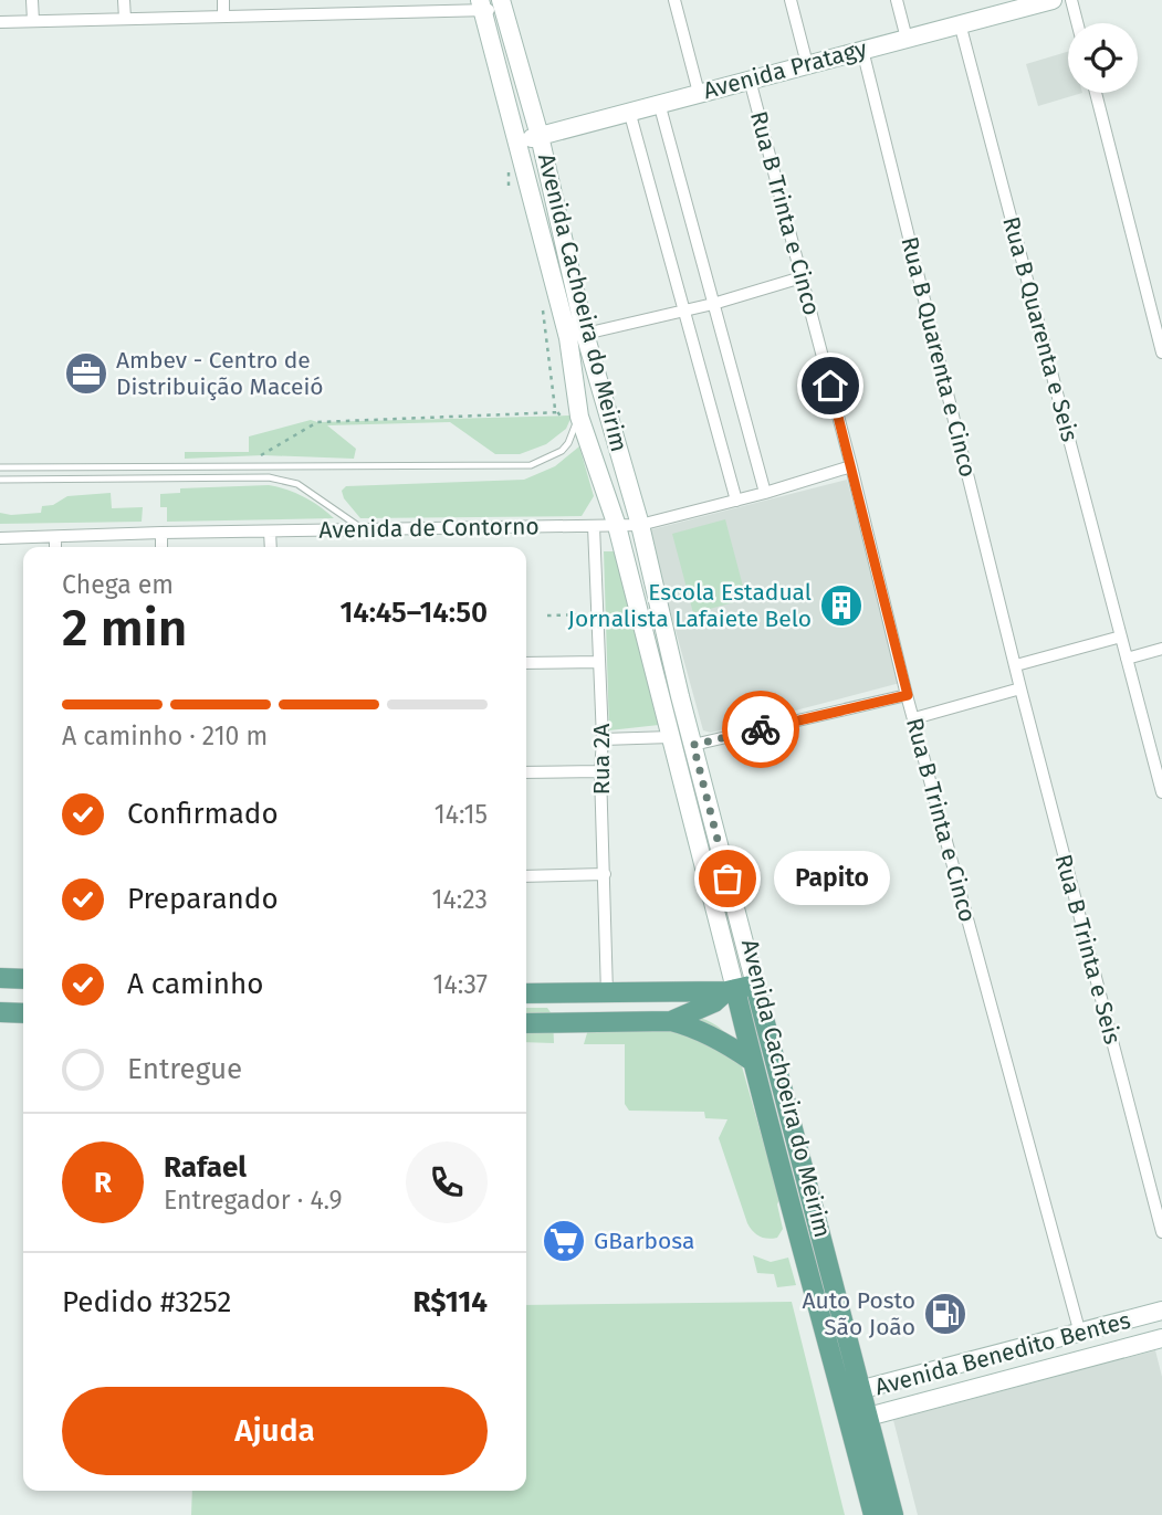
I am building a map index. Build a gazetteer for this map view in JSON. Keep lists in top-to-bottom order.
{
  "streets": {
    "main road": ["Avenida Cachoeira do Meirim"],
    "street": [
      "Avenida Pratagy",
      "Rua B Trinta e Cinco",
      "Rua B Quarenta e Seis",
      "Rua B Quarenta e Cinco",
      "Avenida de Contorno",
      "Rua 2A",
      "Rua B Trinta e Seis",
      "Avenida Benedito Bentes"
    ]
  },
  "crossings": [
    ["Avenida Pratagy", "Rua B Trinta e Cinco"],
    ["Avenida Pratagy", "Avenida Cachoeira do Meirim"],
    ["Avenida Pratagy", "Rua B Quarenta e Seis"],
    ["Avenida Pratagy", "Rua B Quarenta e Cinco"],
    ["Rua B Trinta e Cinco", "Avenida de Contorno"],
    ["Rua B Trinta e Cinco", "Avenida Benedito Bentes"],
    ["Avenida Cachoeira do Meirim", "Avenida de Contorno"],
    ["Avenida Cachoeira do Meirim", "Avenida Benedito Bentes"],
    ["Rua B Quarenta e Cinco", "Rua B Trinta e Seis"],
    ["Avenida de Contorno", "Rua 2A"]
  ],
  "places": {
    "office": ["Ambev - Centro de Distribuição Maceió"],
    "building": ["Escola Estadual Jornalista Lafaiete Belo"],
    "other": ["Papito"],
    "supermarket": ["GBarbosa"],
    "fuel station": ["Auto Posto São João"]
  },
  "page": {
    "heading": ["2 min", "Chega em", "14:45–14:50"],
    "panel": [
      "Rafael",
      "Entregador · 4.9",
      "Pedido #3252",
      "R$114"
    ],
    "bar": "A caminho · 210 m",
    "list": [
      ["Confirmado", "14:15"],
      ["Preparando", "14:23"],
      ["A caminho", "14:37"],
      "Entregue"
    ],
    "bubble": "Papito",
    "round": "R",
    "buttons": "Ajuda"
  }
}
